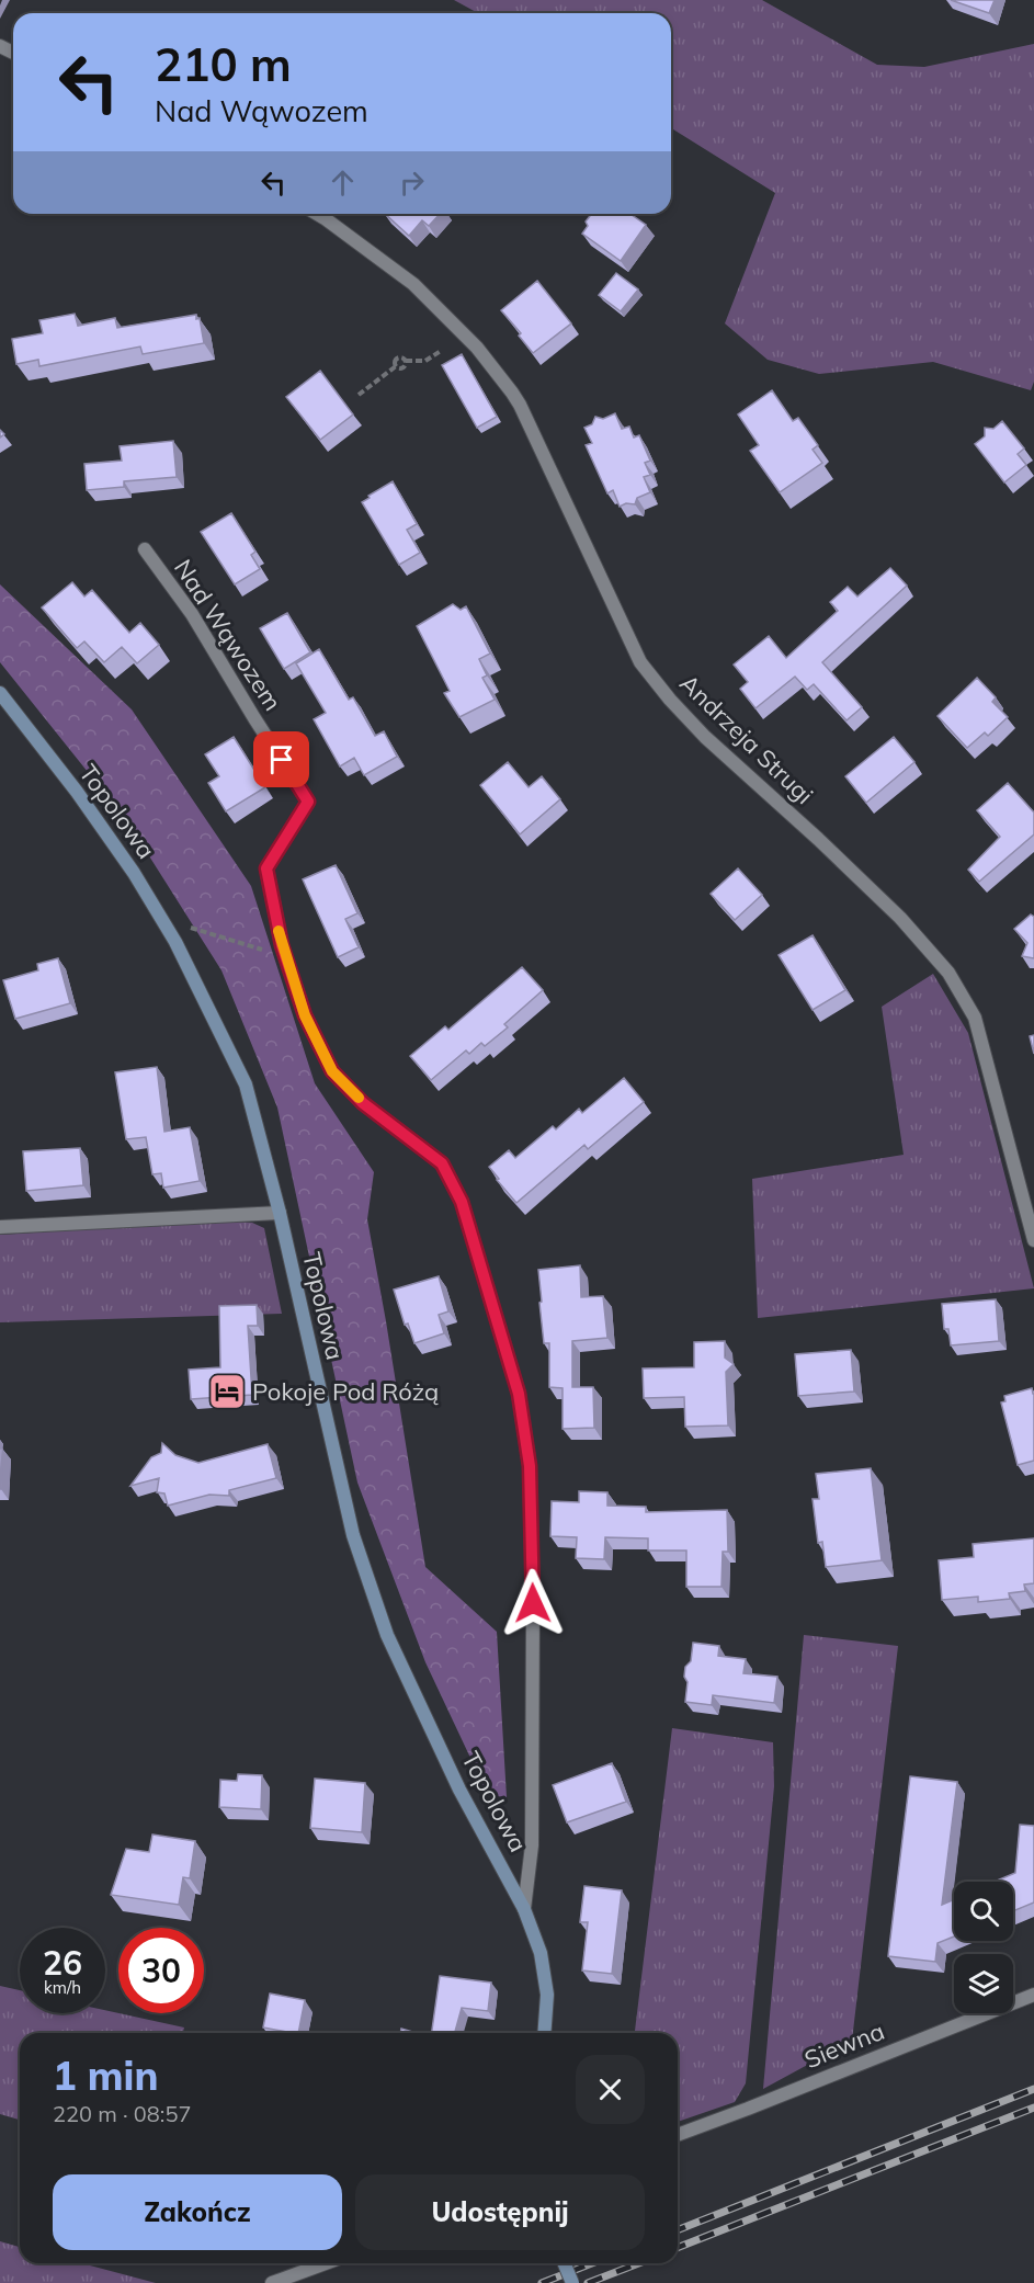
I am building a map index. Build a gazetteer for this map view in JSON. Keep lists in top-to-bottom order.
{
  "streets": {
    "street": [
      "Nad Wąwozem",
      "Andrzeja Strugi",
      "Topolowa",
      "Siewna"
    ]
  },
  "crossings": [
    ["Nad Wąwozem", "Topolowa"]
  ],
  "places": {
    "hotel": ["Pokoje Pod Różą"]
  },
  "page": {
    "turn": ["210 m", "Nad Wąwozem"],
    "speed": "26 km/h",
    "limit": "30",
    "heading": ["1 min", "220 m · 08:57"],
    "buttons": ["Zakończ", "Udostępnij"]
  }
}
